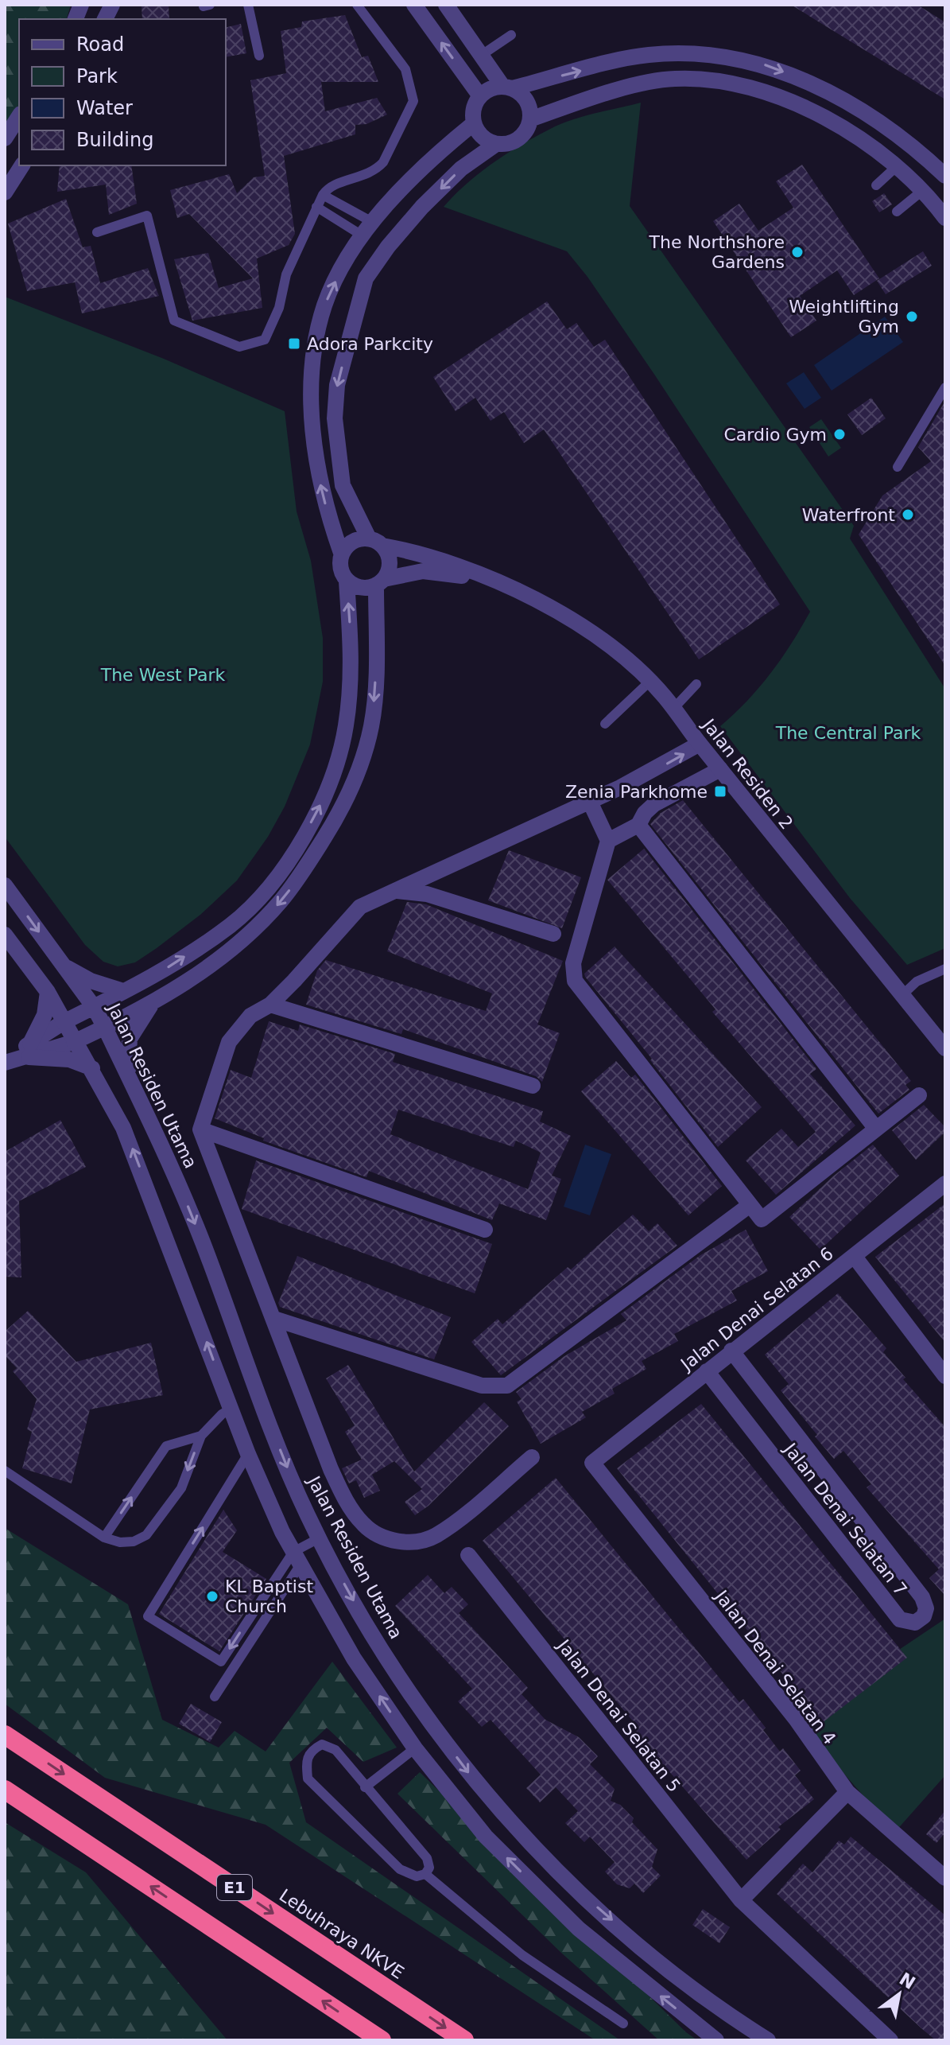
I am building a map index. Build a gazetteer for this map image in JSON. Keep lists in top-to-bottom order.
{
  "streets": {
    "highway": ["E1", "Lebuhraya NKVE"],
    "street": [
      "Jalan Residen 2",
      "Jalan Residen Utama",
      "Jalan Denai Selatan 6",
      "Jalan Denai Selatan 7",
      "Jalan Denai Selatan 4",
      "Jalan Denai Selatan 5"
    ]
  },
  "crossings": [
    ["Jalan Denai Selatan 6", "Jalan Denai Selatan 7"],
    ["Jalan Denai Selatan 6", "Jalan Denai Selatan 4"]
  ],
  "parks": ["The West Park", "The Central Park"],
  "places": {
    "other": [
      "The Northshore Gardens",
      "Weightlifting Gym",
      "Cardio Gym",
      "Waterfront",
      "KL Baptist Church"
    ],
    "transit": ["Adora Parkcity", "Zenia Parkhome"]
  },
  "legend": [
    "Road",
    "Park",
    "Water",
    "Building"
  ],
  "north": "top right"
}
